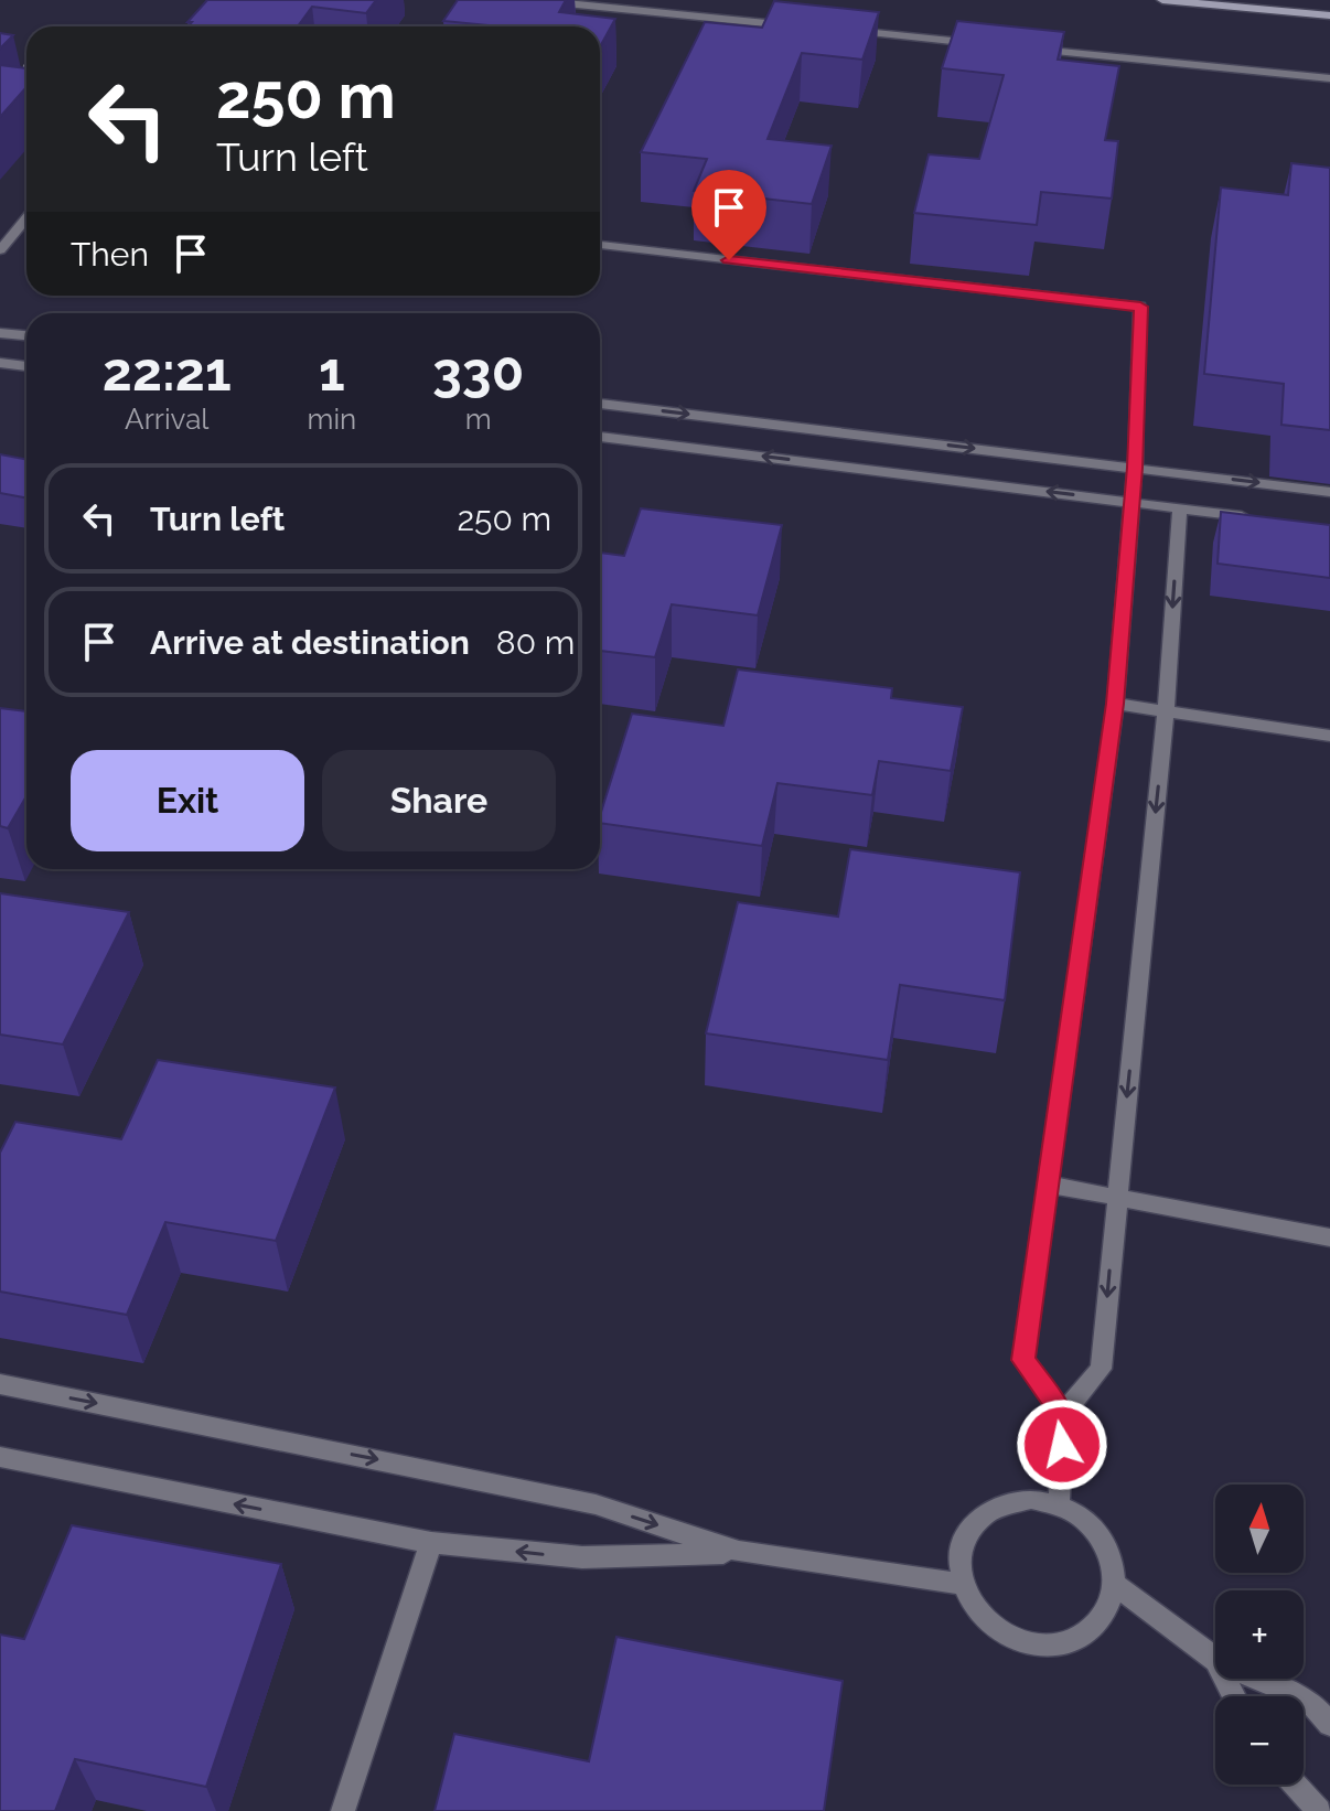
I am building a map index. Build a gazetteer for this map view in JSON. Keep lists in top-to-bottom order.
{
  "north": "top",
  "page": {
    "turn": ["250 m", "Turn left"],
    "then": "Then",
    "eta": [
      "22:21",
      "Arrival",
      "1",
      "min",
      "330",
      "m"
    ],
    "list": [
      {
        "name": "Turn left",
        "value": "250 m"
      },
      {
        "name": "Arrive at destination",
        "value": "80 m"
      }
    ],
    "buttons": ["Exit", "Share"],
    "map_buttons": ["+", "−"]
  }
}
